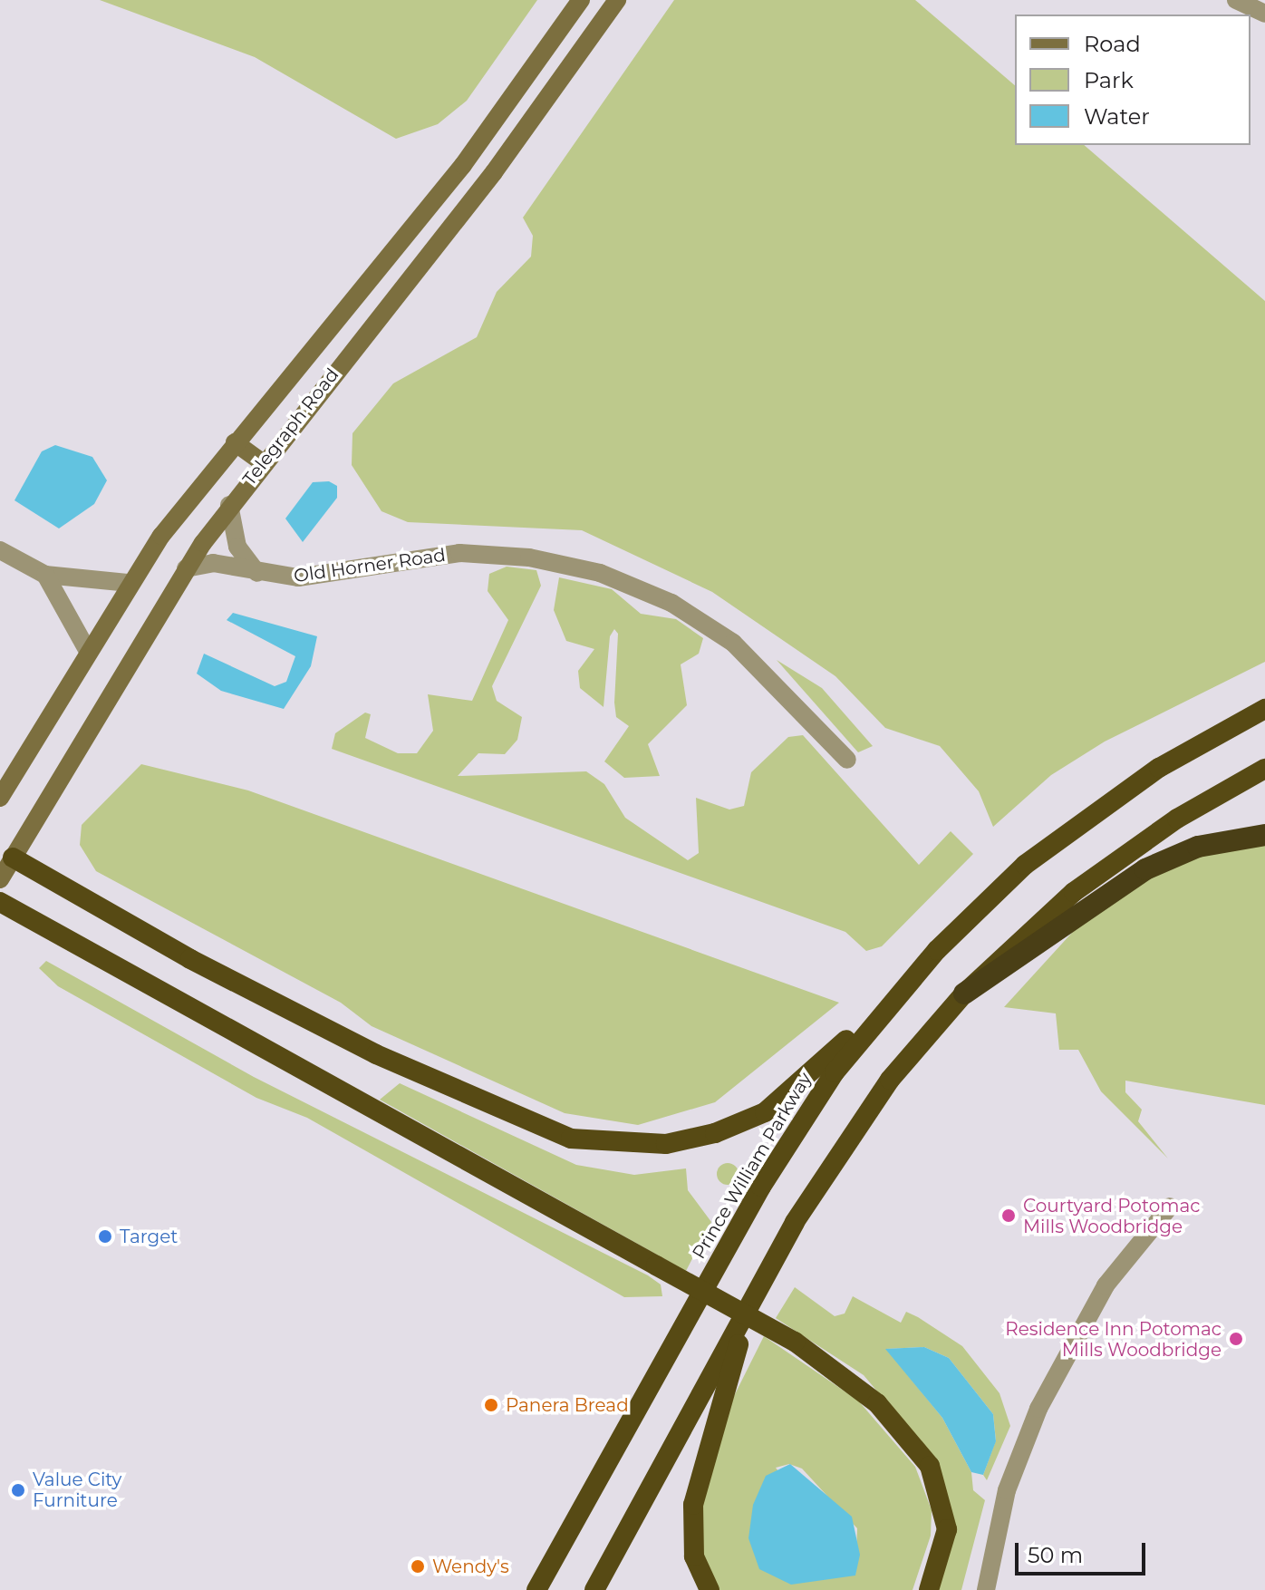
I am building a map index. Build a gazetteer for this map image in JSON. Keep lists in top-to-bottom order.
{
  "streets": {
    "highway": ["Prince William Parkway"],
    "main road": ["Telegraph Road"],
    "street": ["Old Horner Road"]
  },
  "crossings": [
    ["Telegraph Road", "Old Horner Road"]
  ],
  "places": [
    "Courtyard Potomac Mills Woodbridge",
    "Target",
    "Residence Inn Potomac Mills Woodbridge",
    "Panera Bread",
    "Value City Furniture",
    "Wendy's"
  ],
  "legend": ["Road", "Park", "Water"],
  "scale_bar": "50 m"
}
